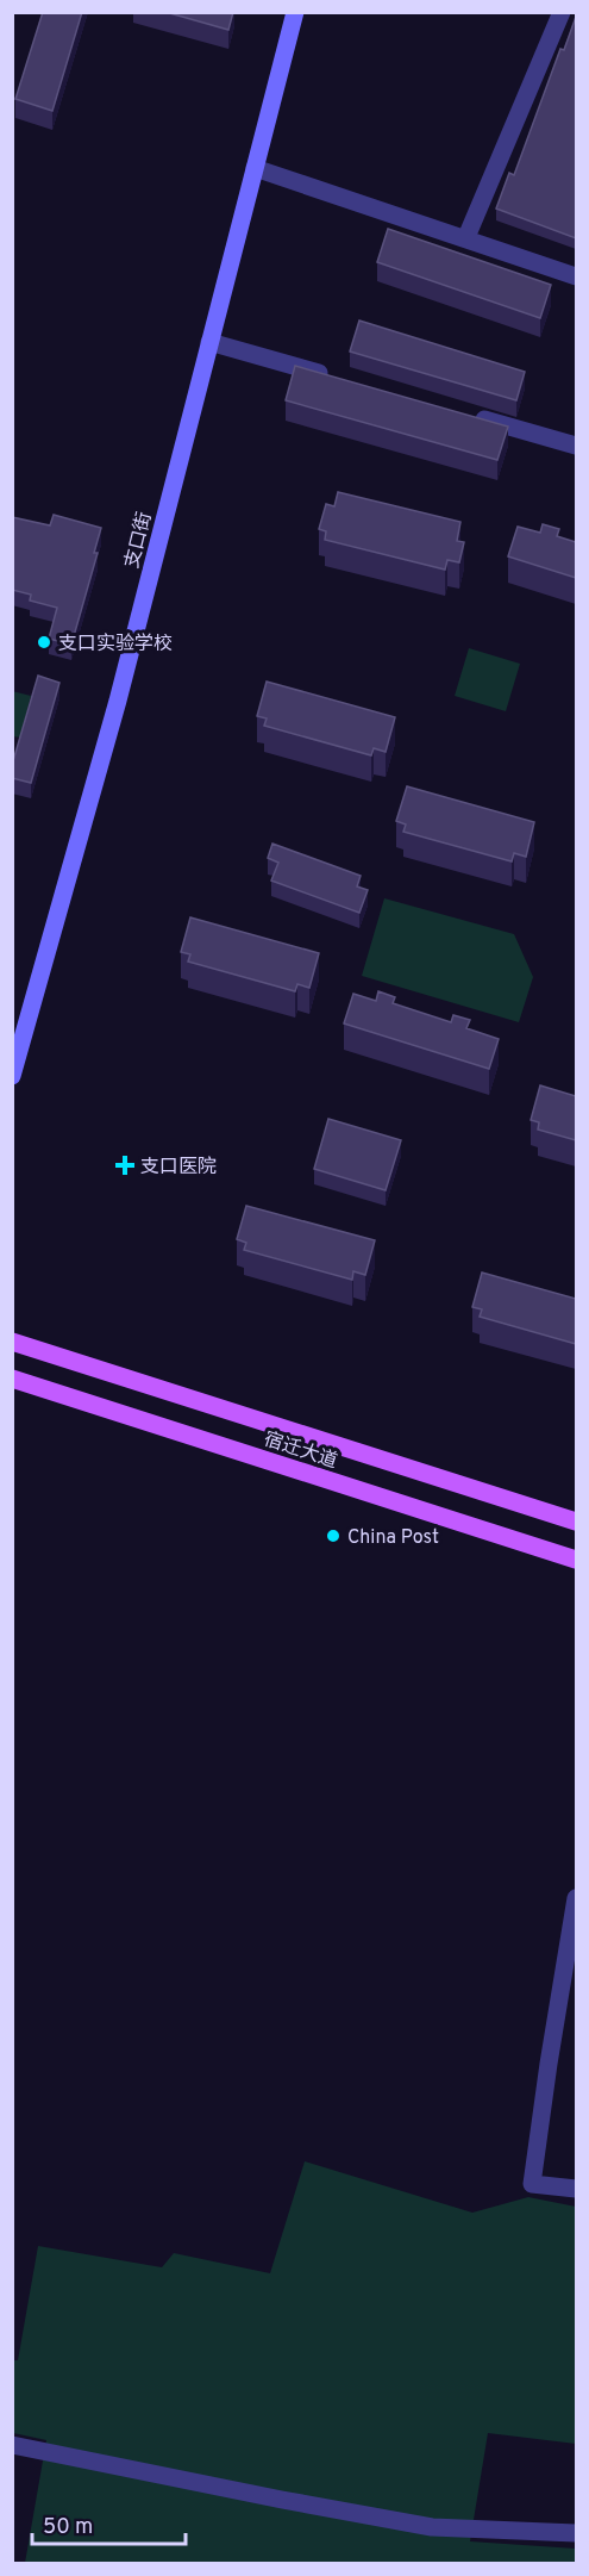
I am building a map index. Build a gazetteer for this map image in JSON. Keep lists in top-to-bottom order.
{
  "streets": {
    "main road": ["宿迁大道"],
    "street": ["支口街"]
  },
  "places": {
    "other": ["支口实验学校", "China Post"],
    "health": ["支口医院"]
  },
  "scale_bar": "50 m"
}
